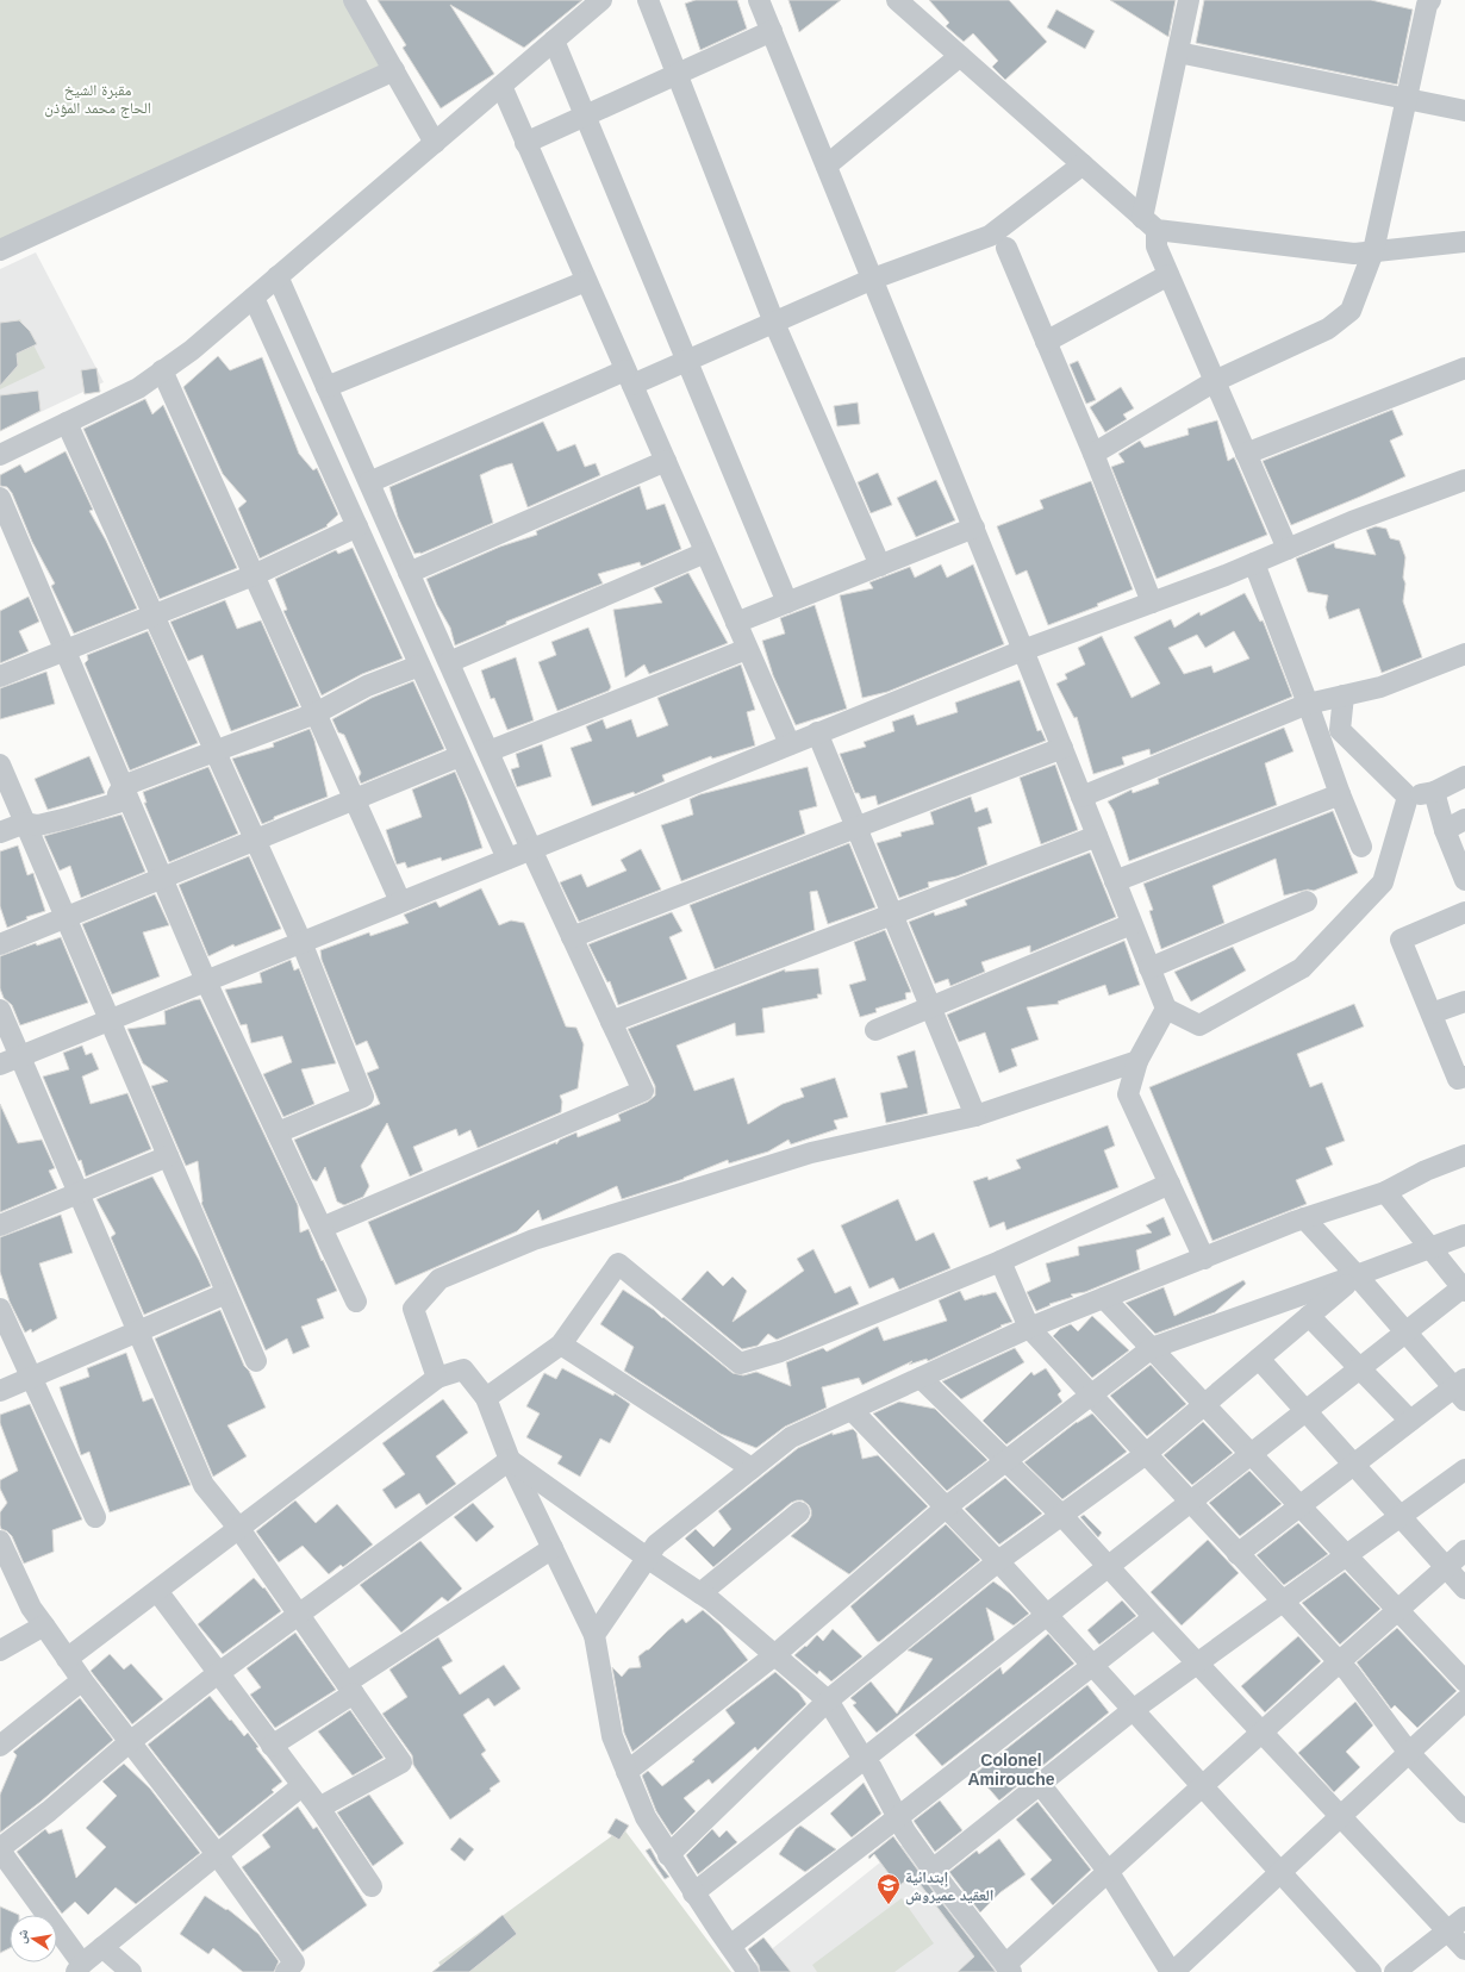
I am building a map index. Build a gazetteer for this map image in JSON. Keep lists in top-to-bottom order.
{
  "districts": ["Colonel Amirouche"],
  "parks": ["مقبرة الشيخ الحاج محمد المؤذن"],
  "places": {
    "school or university": ["إبتدائية العقيد عميروش"]
  },
  "north": "left"
}
